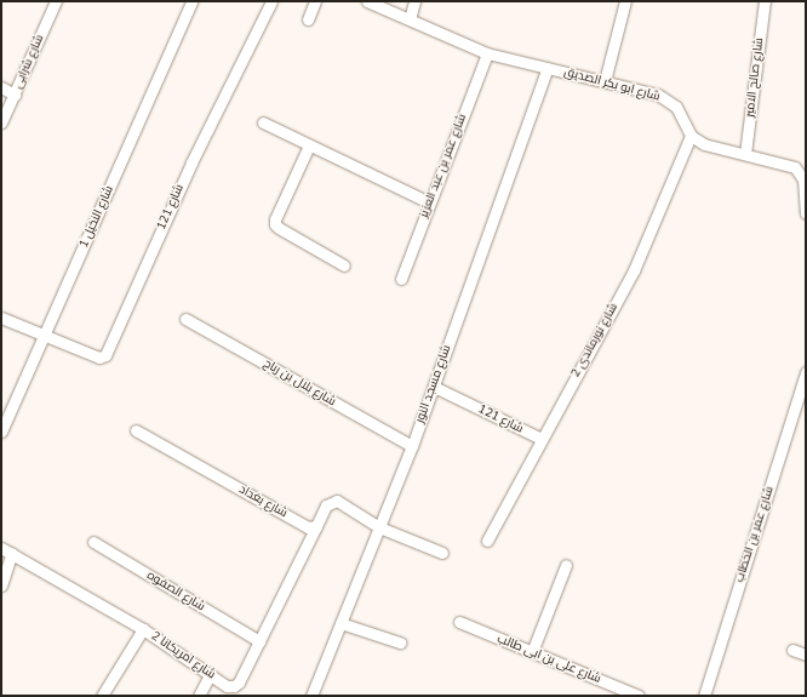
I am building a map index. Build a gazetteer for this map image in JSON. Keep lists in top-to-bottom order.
{
  "streets": {
    "street": [
      "شارع شرابى",
      "شارع صالح الامير",
      "شارع ابو بكر الصديق",
      "شارع عمر بن عبد العزيز",
      "شارع 121",
      "شارع النخيل 1",
      "شارع نورماندى 2",
      "شارع بلال بن رباح",
      "شارع مسجد النور",
      "شارع بغداد",
      "شارع عمر بن الخطاب",
      "شارع الصفوه",
      "شارع امريكانا 2",
      "شارع على بن ابى طالب"
    ]
  },
  "crossings": [
    ["شارع ابو بكر الصديق", "شارع عمر بن عبد العزيز"],
    ["شارع ابو بكر الصديق", "شارع نورماندى 2"],
    ["شارع ابو بكر الصديق", "شارع مسجد النور"],
    ["شارع 121", "شارع النخيل 1"],
    ["شارع 121", "شارع نورماندى 2"],
    ["شارع 121", "شارع مسجد النور"],
    ["شارع بلال بن رباح", "شارع مسجد النور"],
    ["شارع بغداد", "شارع امريكانا 2"],
    ["شارع الصفوه", "شارع امريكانا 2"]
  ]
}
